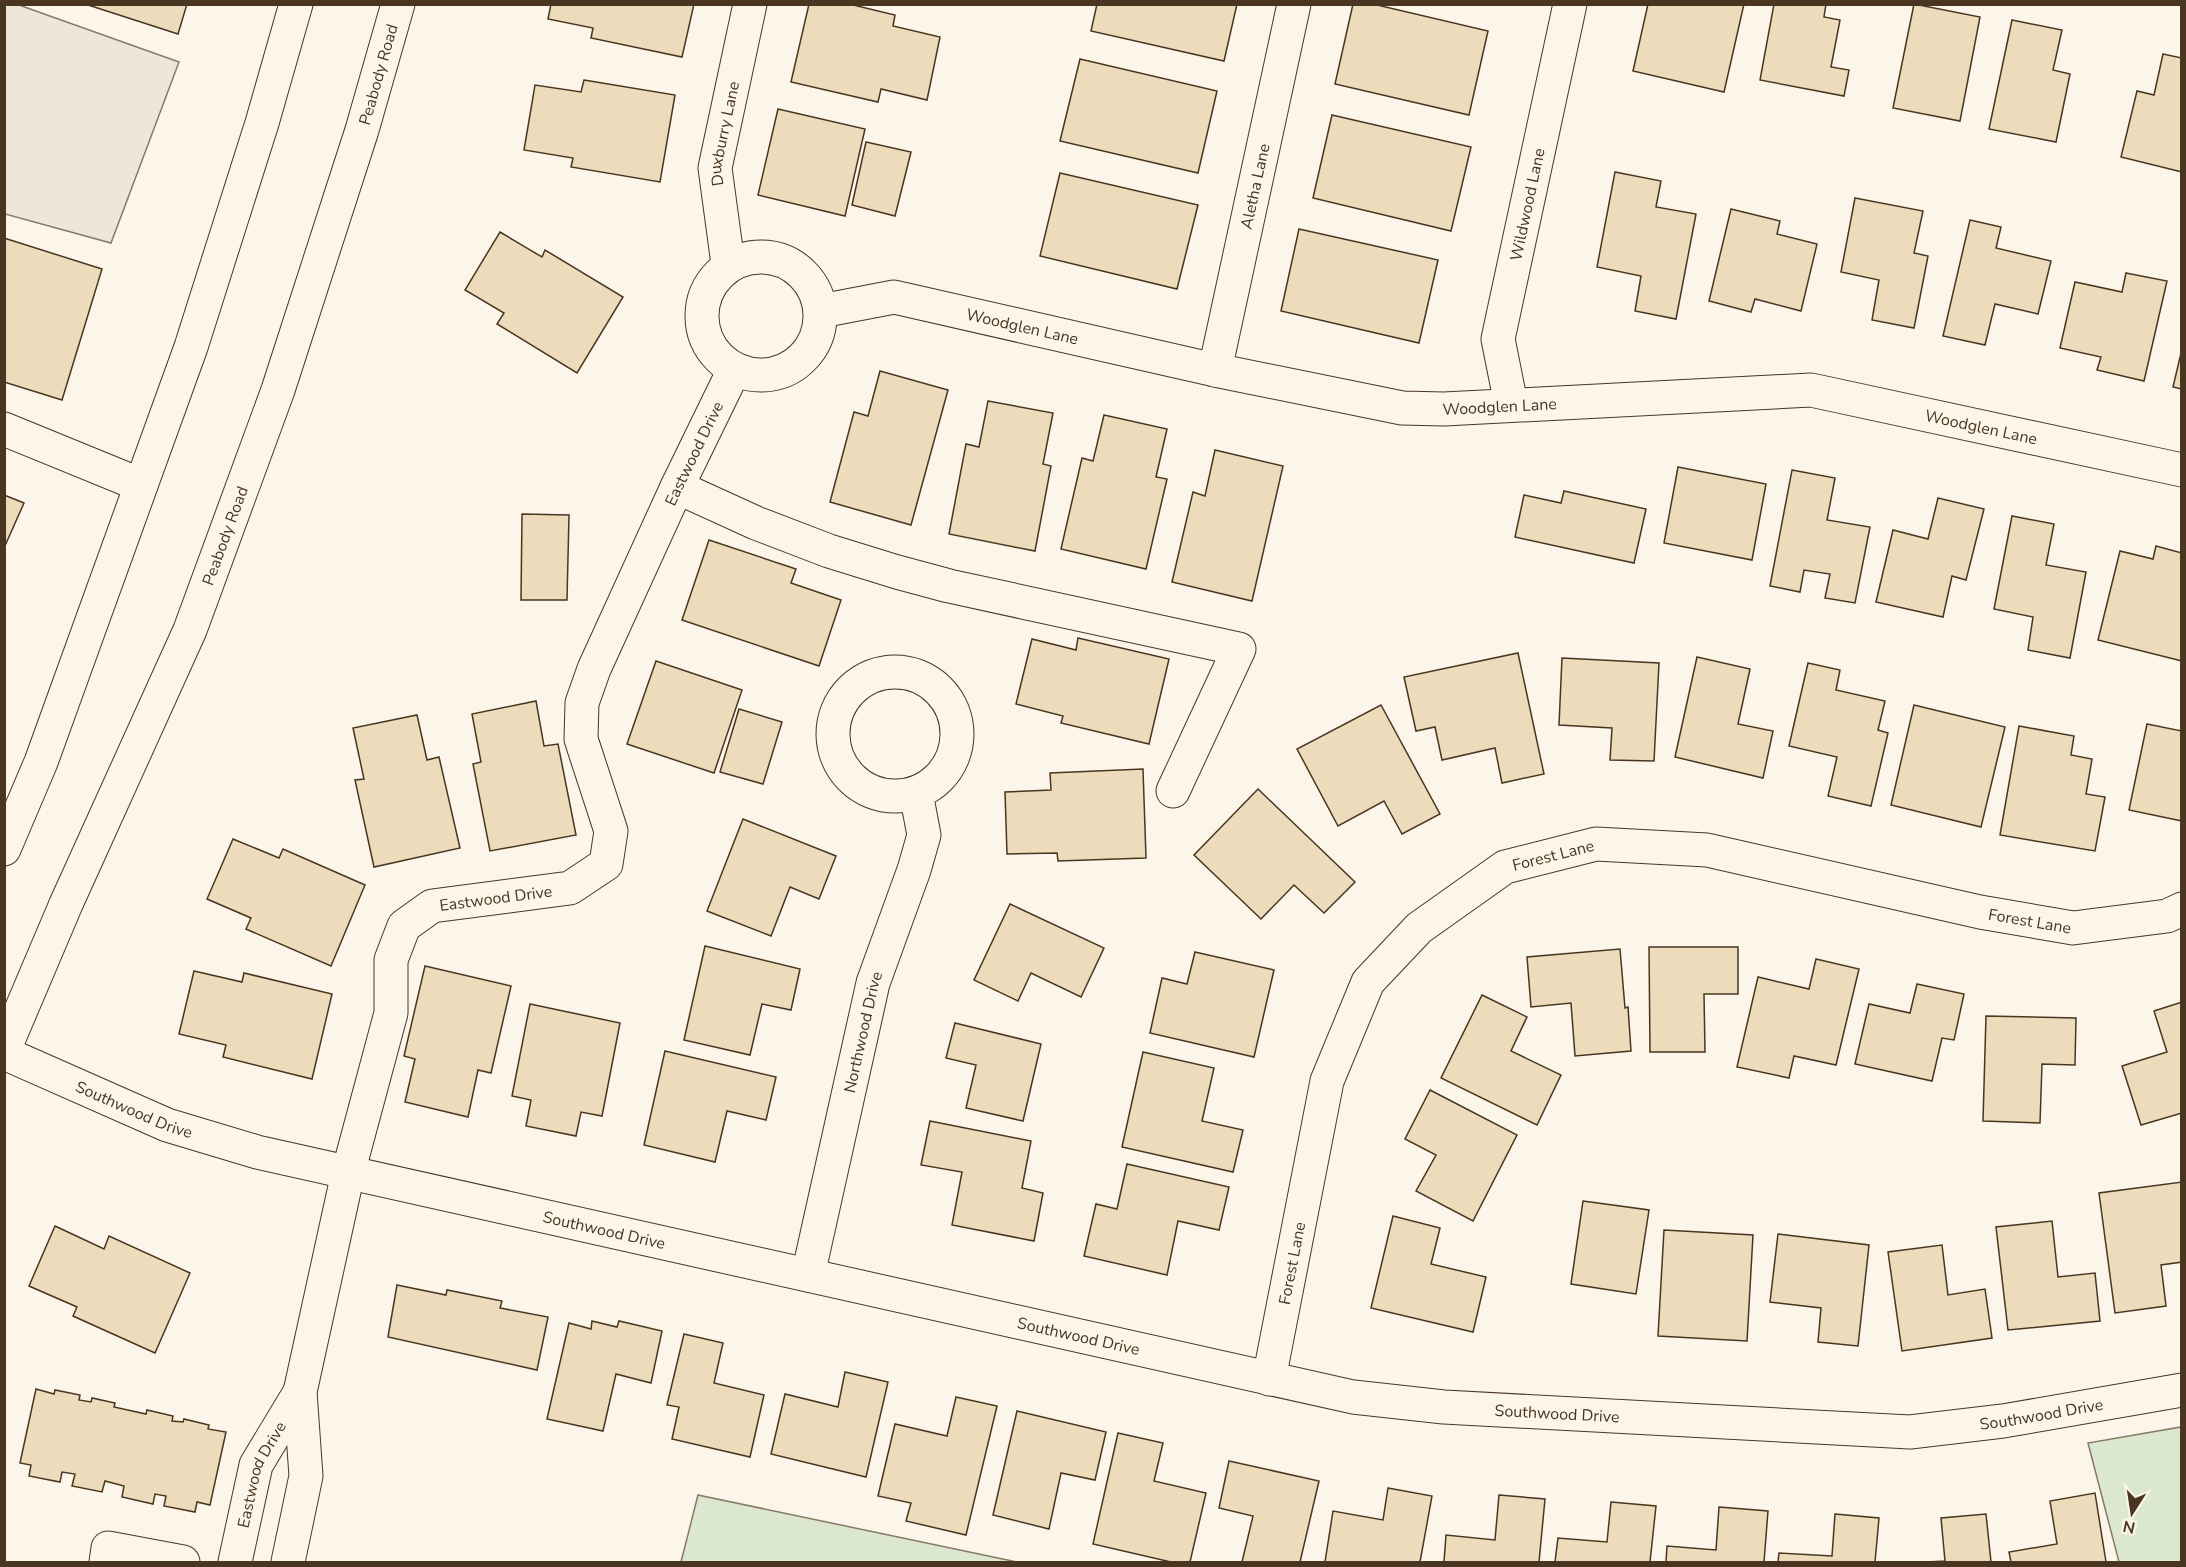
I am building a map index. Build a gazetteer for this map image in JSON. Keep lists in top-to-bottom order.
{
  "streets": {
    "street": [
      "Peabody Road",
      "Duxburry Lane",
      "Aletha Lane",
      "Wildwood Lane",
      "Woodglen Lane",
      "Eastwood Drive",
      "Forest Lane",
      "Northwood Drive",
      "Southwood Drive"
    ]
  },
  "crossings": [
    ["Peabody Road", "Southwood Drive"],
    ["Duxburry Lane", "Woodglen Lane"],
    ["Duxburry Lane", "Eastwood Drive"],
    ["Aletha Lane", "Woodglen Lane"],
    ["Wildwood Lane", "Woodglen Lane"],
    ["Woodglen Lane", "Eastwood Drive"],
    ["Eastwood Drive", "Southwood Drive"],
    ["Forest Lane", "Southwood Drive"],
    ["Northwood Drive", "Southwood Drive"]
  ],
  "north": "bottom"
}
